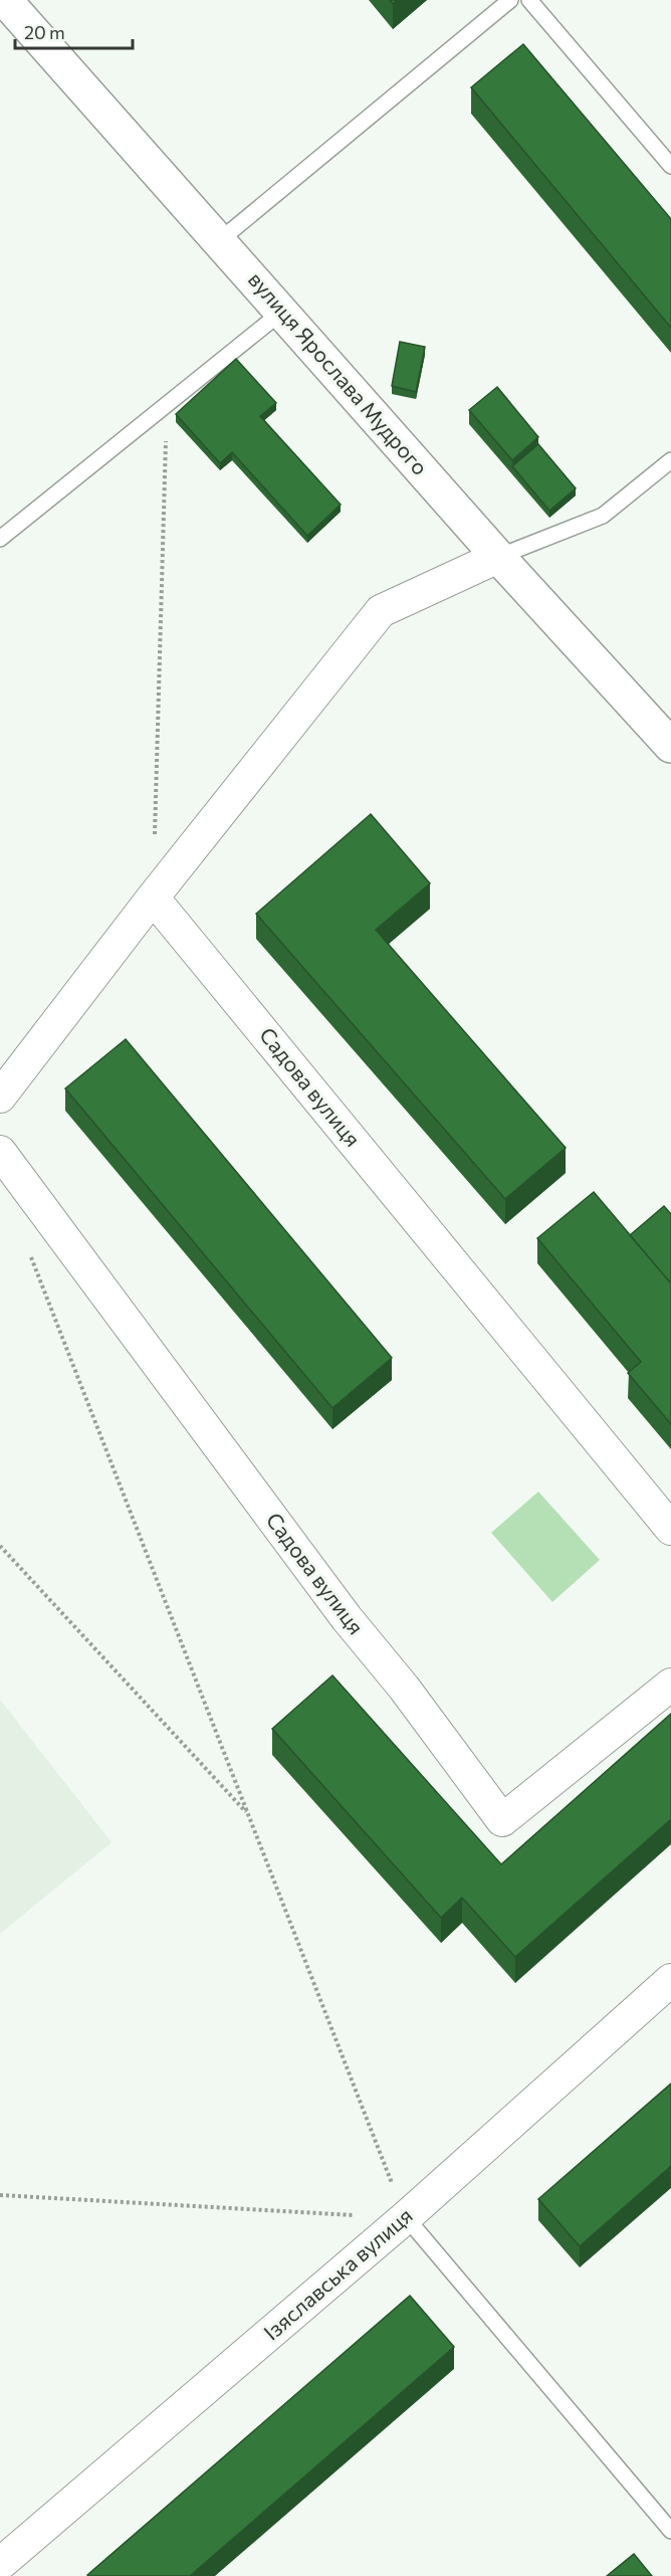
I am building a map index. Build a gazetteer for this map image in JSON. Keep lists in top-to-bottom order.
{
  "streets": {
    "street": ["вулиця Ярослава Мудрого", "Садова вулиця", "Ізяславська вулиця"]
  },
  "scale_bar": "20 m"
}
